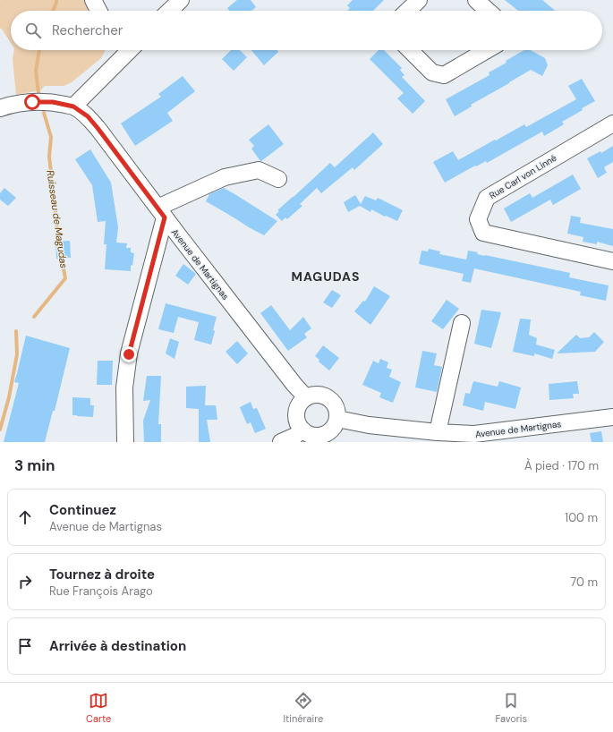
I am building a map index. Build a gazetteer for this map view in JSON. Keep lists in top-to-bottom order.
{
  "streets": {
    "street": ["Rue Carl von Linné", "Avenue de Martignas"]
  },
  "districts": ["MAGUDAS"],
  "water": ["Ruisseau de Magudas"],
  "page": {
    "search": "Rechercher",
    "heading": ["3 min", "À pied · 170 m"],
    "list": [
      ["Continuez", "Avenue de Martignas", "100 m"],
      ["Tournez à droite", "Rue François Arago", "70 m"],
      "Arrivée à destination"
    ],
    "nav": ["Carte", "Itinéraire", "Favoris"]
  }
}
